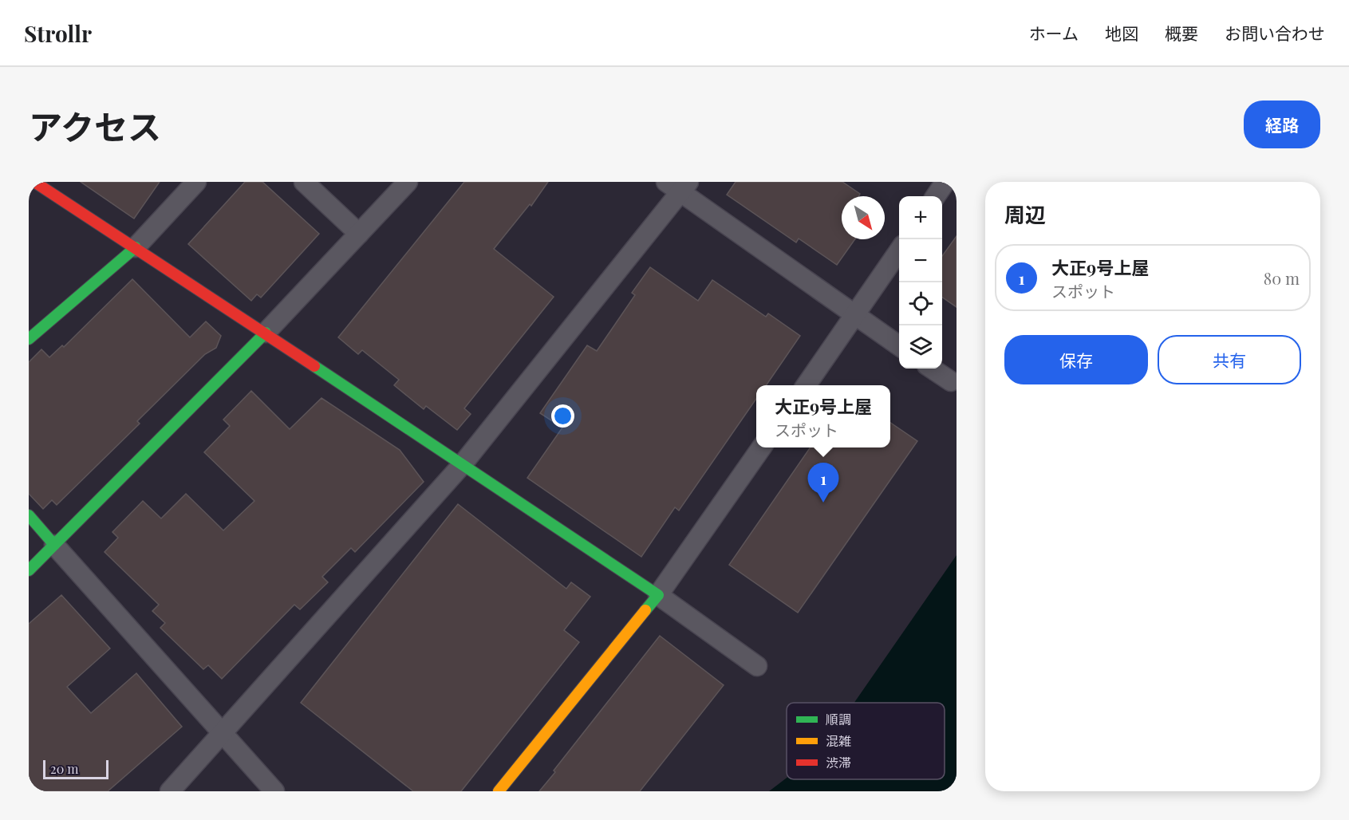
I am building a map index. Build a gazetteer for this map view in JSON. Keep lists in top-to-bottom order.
{
  "legend": ["順調", "混雑", "渋滞"],
  "scale_bar": "20 m",
  "north": "bottom right",
  "page": {
    "header": "Strollr",
    "nav": [
      "ホーム",
      "地図",
      "概要",
      "お問い合わせ"
    ],
    "title": "アクセス",
    "buttons": [
      "経路",
      ["保存", "共有"]
    ],
    "heading": "周辺",
    "map_buttons": ["+", "−"],
    "list": [
      {
        "mark": "1",
        "name": "大正9号上屋",
        "note": "スポット",
        "value": "80 m"
      }
    ],
    "popup": ["大正9号上屋", "スポット"],
    "pins": "1",
    "scale": "20 m"
  }
}
